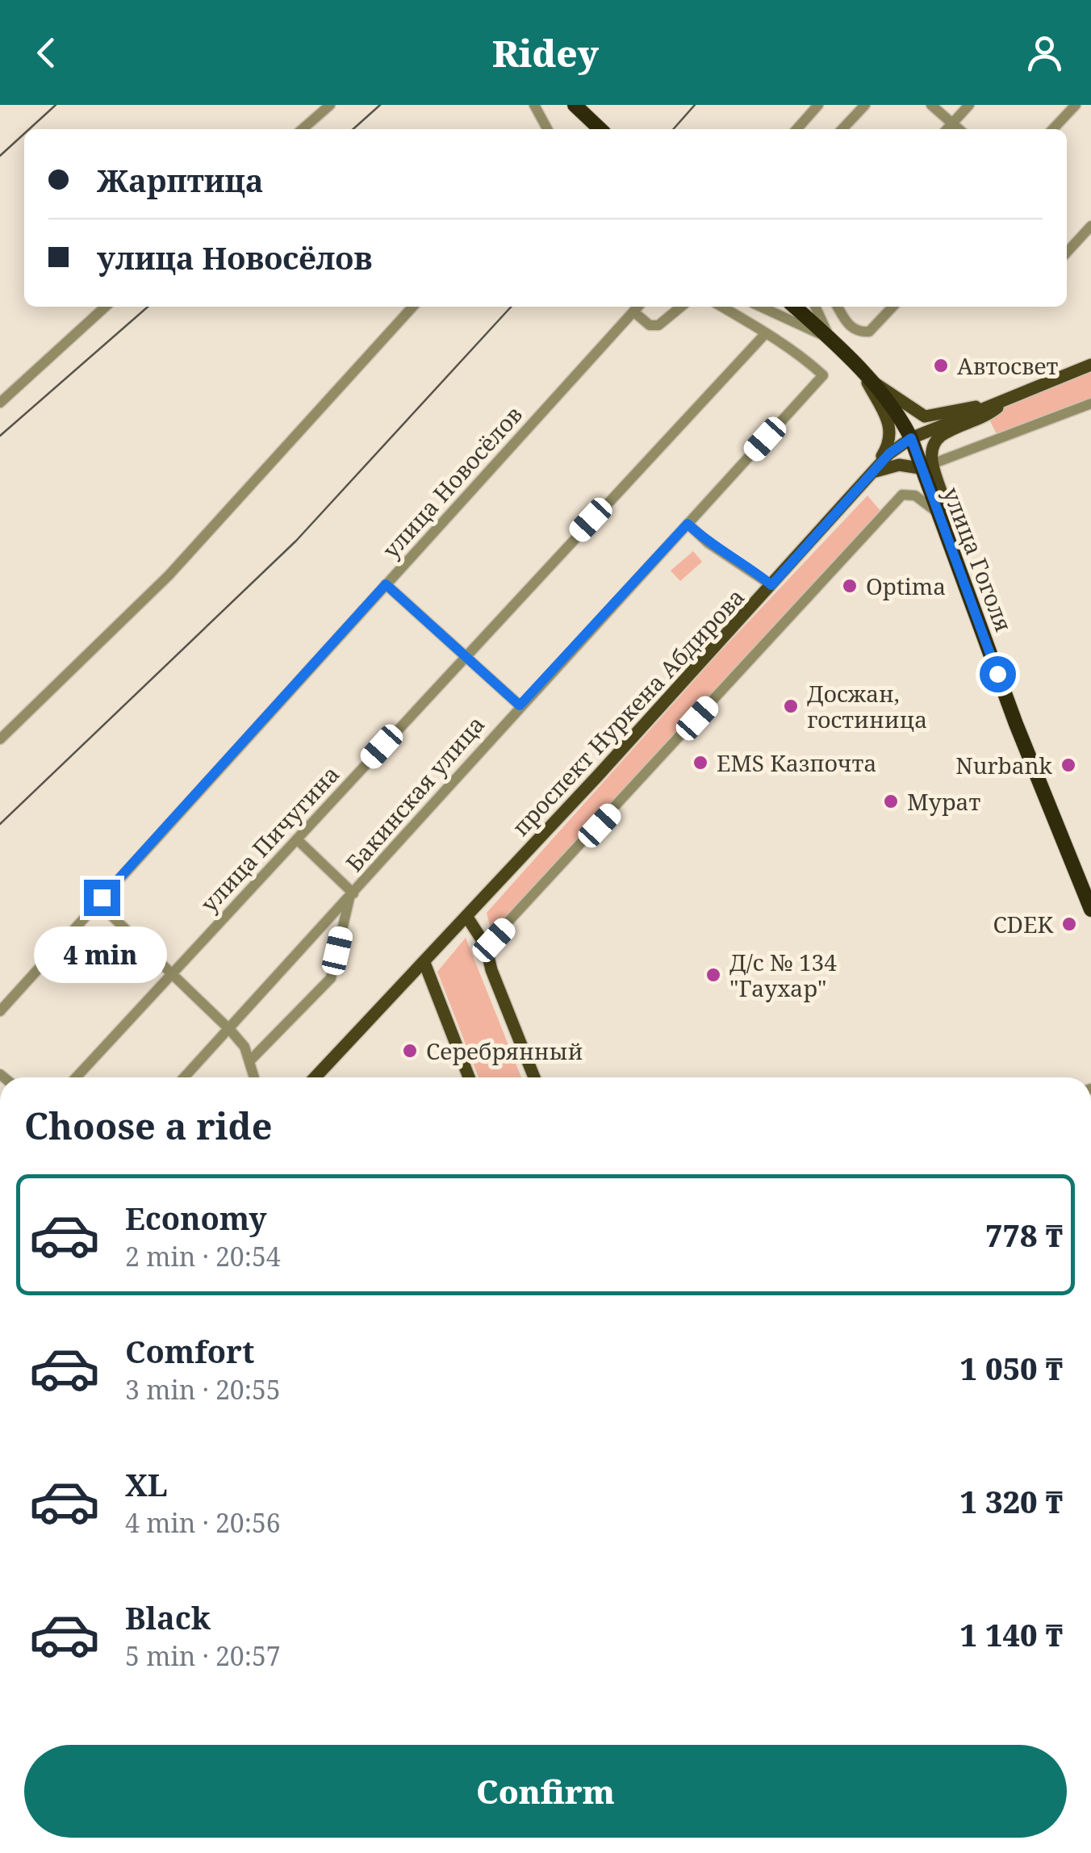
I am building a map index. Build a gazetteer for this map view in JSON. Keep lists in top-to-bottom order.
{
  "streets": {
    "highway": ["улица Гоголя"],
    "main road": ["проспект Нуркена Абдирова"],
    "street": ["улица Новосёлов", "Бакинская улица", "улица Пичугина"]
  },
  "crossings": [
    ["улица Гоголя", "проспект Нуркена Абдирова"],
    ["Бакинская улица", "улица Пичугина"]
  ],
  "places": [
    "Автосвет",
    "Optima",
    "Досжан, гостиница",
    "EMS Казпочта",
    "Nurbank",
    "Мурат",
    "CDEK",
    "Д/с № 134 \"Гаухар\"",
    "Серебрянный"
  ],
  "page": {
    "header": "Ridey",
    "banner": ["Жарптица", "улица Новосёлов"],
    "bubble": "4 min",
    "heading": "Choose a ride",
    "list": [
      {
        "name": "Economy",
        "note": "2 min · 20:54",
        "value": "778 ₸"
      },
      {
        "name": "Comfort",
        "note": "3 min · 20:55",
        "value": "1 050 ₸"
      },
      {
        "name": "XL",
        "note": "4 min · 20:56",
        "value": "1 320 ₸"
      },
      {
        "name": "Black",
        "note": "5 min · 20:57",
        "value": "1 140 ₸"
      }
    ],
    "buttons": "Confirm"
  }
}
